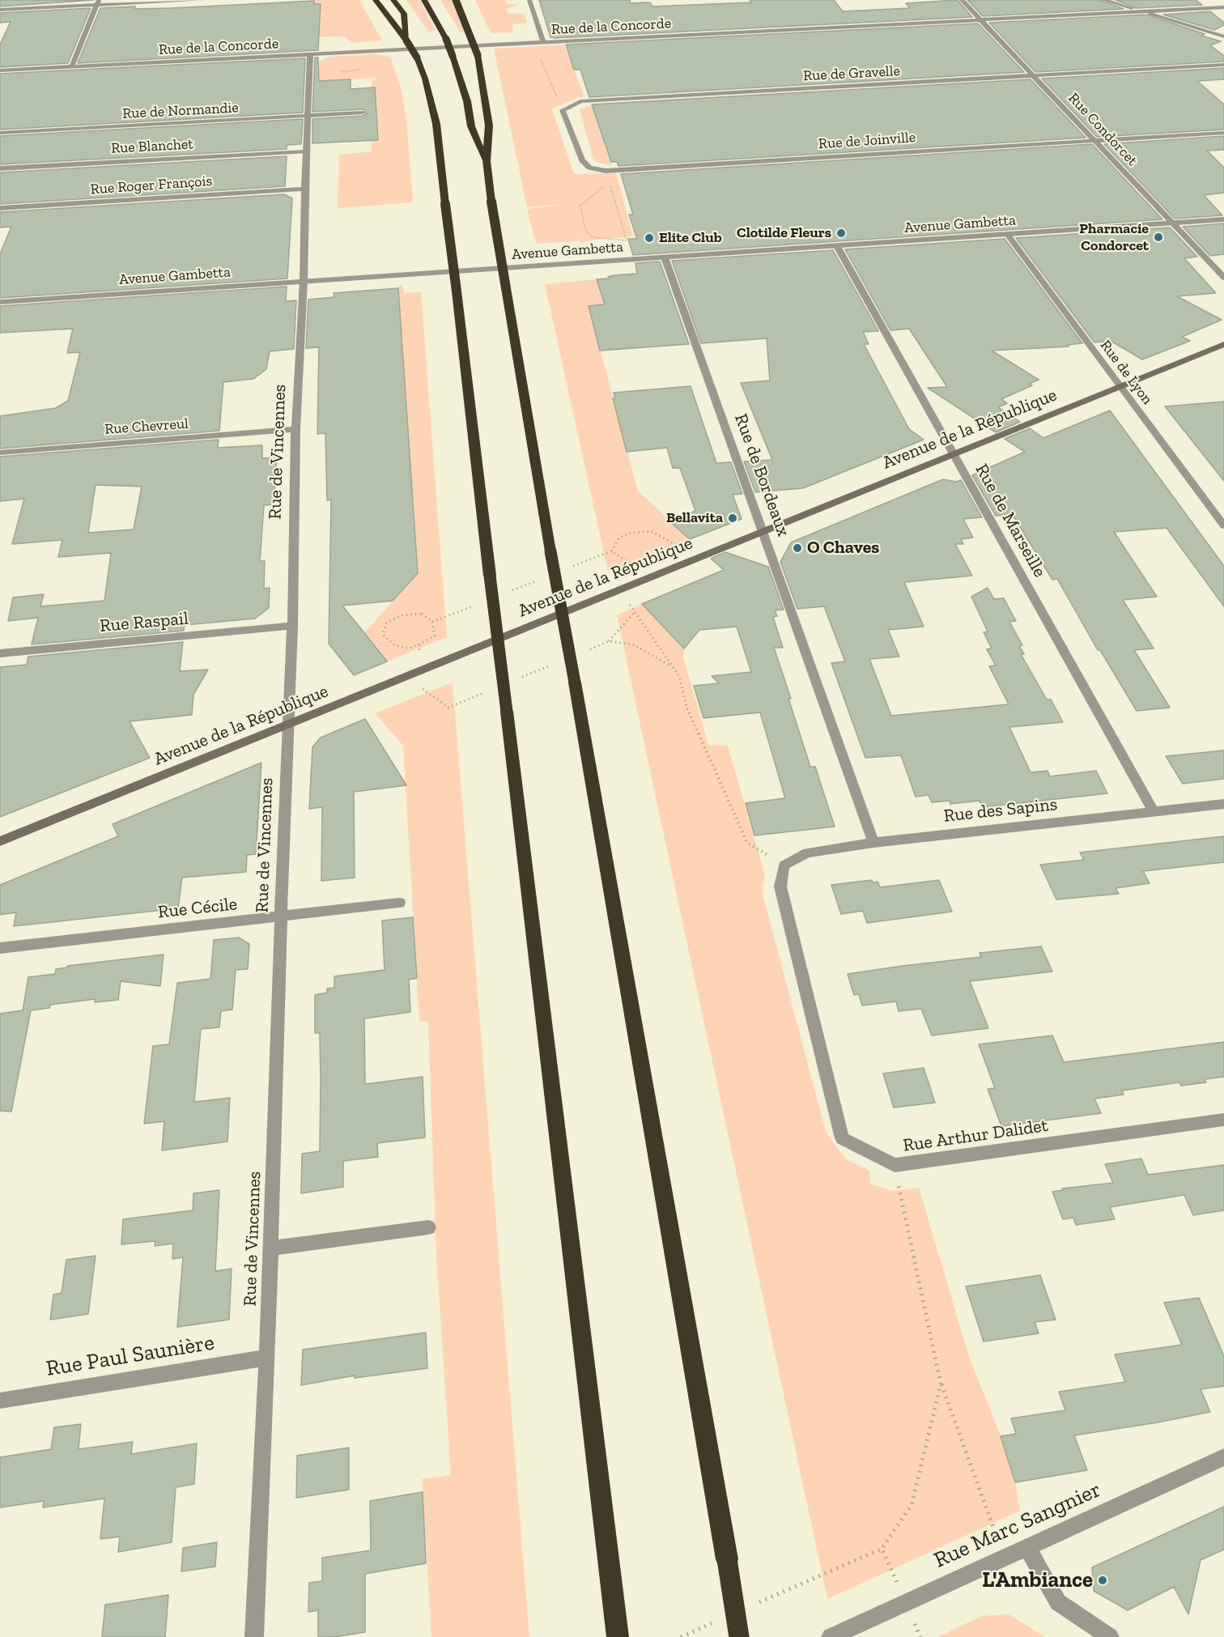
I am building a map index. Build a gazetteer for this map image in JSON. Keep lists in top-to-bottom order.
{
  "streets": {
    "main road": ["Avenue de la République"],
    "street": [
      "Rue de la Concorde",
      "Rue de Gravelle",
      "Rue de Normandie",
      "Rue Condorcet",
      "Rue de Joinville",
      "Rue Blanchet",
      "Rue Roger François",
      "Avenue Gambetta",
      "Rue de Lyon",
      "Rue Chevreul",
      "Rue de Vincennes",
      "Rue de Bordeaux",
      "Rue de Marseille",
      "Rue Raspail",
      "Rue des Sapins",
      "Rue Cécile",
      "Rue Arthur Dalidet",
      "Rue Paul Saunière",
      "Rue Marc Sangnier"
    ]
  },
  "crossings": [
    ["Rue de la Concorde", "Rue Condorcet"],
    ["Rue de la Concorde", "Rue de Vincennes"],
    ["Rue de Gravelle", "Rue Condorcet"],
    ["Rue de Gravelle", "Rue de Joinville"],
    ["Rue de Normandie", "Rue de Vincennes"],
    ["Rue Condorcet", "Rue de Joinville"],
    ["Rue Condorcet", "Avenue Gambetta"],
    ["Rue Blanchet", "Rue de Vincennes"],
    ["Rue Roger François", "Rue de Vincennes"],
    ["Avenue Gambetta", "Rue de Lyon"],
    ["Avenue Gambetta", "Rue de Vincennes"],
    ["Avenue Gambetta", "Rue de Bordeaux"],
    ["Avenue Gambetta", "Rue de Marseille"],
    ["Rue de Lyon", "Avenue de la République"],
    ["Rue Chevreul", "Rue de Vincennes"],
    ["Avenue de la République", "Rue de Vincennes"],
    ["Avenue de la République", "Rue de Bordeaux"],
    ["Avenue de la République", "Rue de Marseille"],
    ["Rue de Vincennes", "Rue Raspail"],
    ["Rue de Vincennes", "Rue Cécile"],
    ["Rue de Vincennes", "Rue Paul Saunière"],
    ["Rue de Bordeaux", "Rue des Sapins"],
    ["Rue de Marseille", "Rue des Sapins"],
    ["Rue des Sapins", "Rue Arthur Dalidet"]
  ],
  "places": [
    "Clotilde Fleurs",
    "Pharmacie Condorcet",
    "Elite Club",
    "Bellavita",
    "O Chaves",
    "L'Ambiance"
  ]
}
